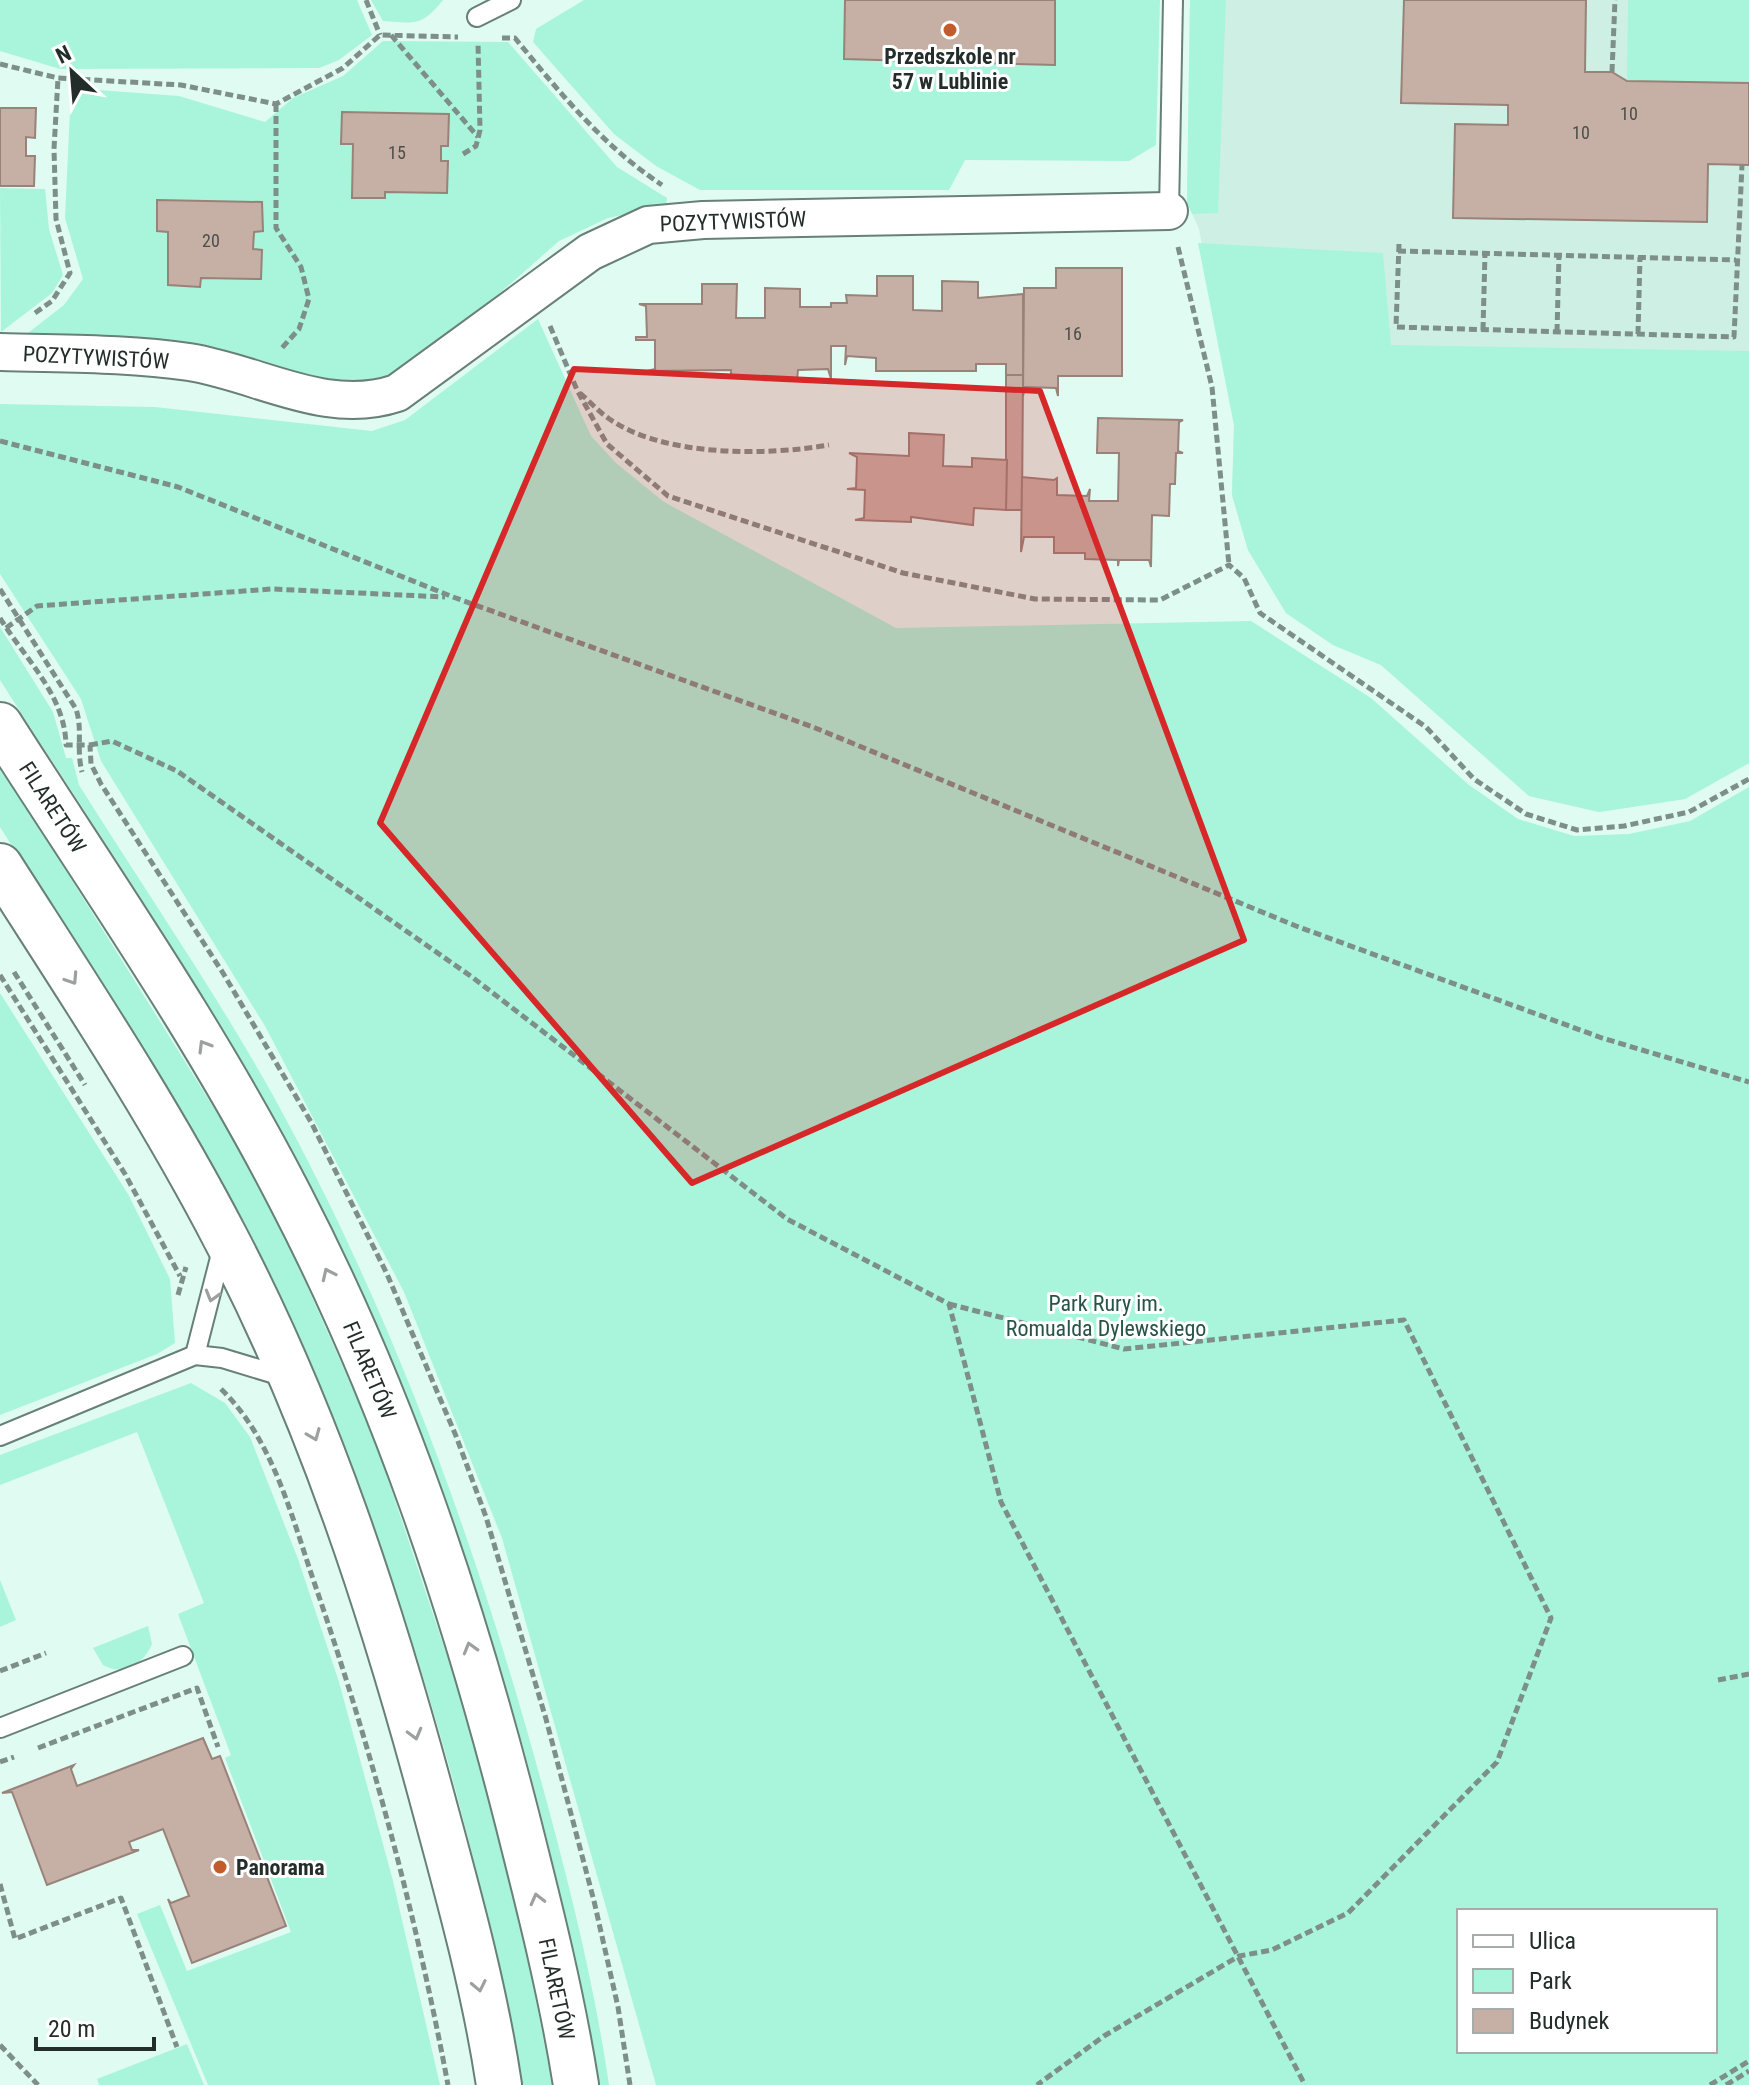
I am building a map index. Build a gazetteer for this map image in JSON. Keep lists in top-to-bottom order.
{
  "streets": {
    "main road": ["FILARETÓW"],
    "street": ["POZYTYWISTÓW"]
  },
  "parks": ["Park Rury im. Romualda Dylewskiego"],
  "places": ["Przedszkole nr 57 w Lublinie", "Panorama"],
  "house_numbers": [
    "10",
    "10",
    "15",
    "20",
    "16"
  ],
  "legend": ["Ulica", "Park", "Budynek"],
  "scale_bar": "20 m",
  "north": "top left"
}
